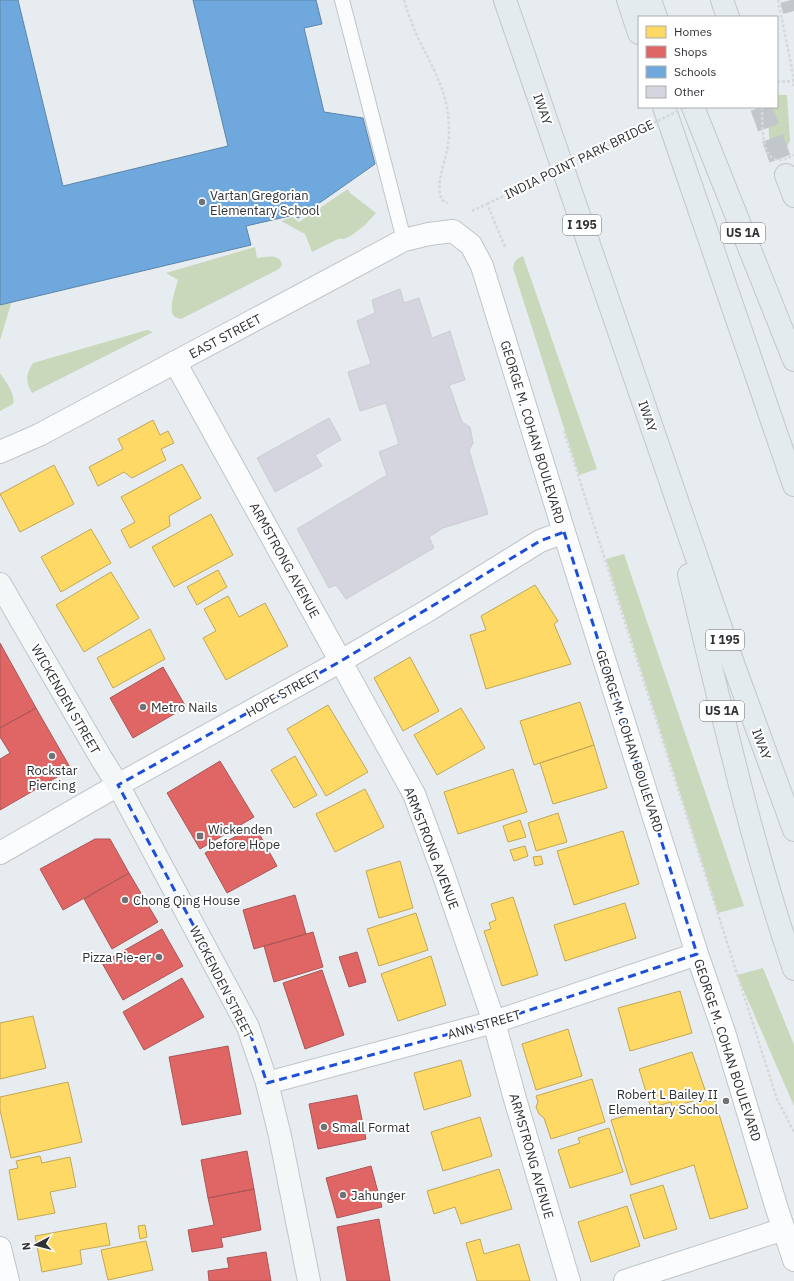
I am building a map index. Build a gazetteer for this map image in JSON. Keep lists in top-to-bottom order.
{
  "streets": {
    "highway": ["IWAY", "I 195", "US 1A"],
    "main road": ["WICKENDEN STREET"],
    "street": [
      "EAST STREET",
      "GEORGE M. COHAN BOULEVARD",
      "ARMSTRONG AVENUE",
      "HOPE STREET",
      "ANN STREET"
    ],
    "path": ["INDIA POINT PARK BRIDGE"]
  },
  "crossings": [
    ["IWAY", "US 1A"],
    ["EAST STREET", "GEORGE M. COHAN BOULEVARD"],
    ["EAST STREET", "ARMSTRONG AVENUE"],
    ["GEORGE M. COHAN BOULEVARD", "HOPE STREET"],
    ["GEORGE M. COHAN BOULEVARD", "ANN STREET"],
    ["ARMSTRONG AVENUE", "HOPE STREET"],
    ["ARMSTRONG AVENUE", "ANN STREET"],
    ["HOPE STREET", "WICKENDEN STREET"],
    ["WICKENDEN STREET", "ANN STREET"]
  ],
  "places": {
    "other": [
      "Vartan Gregorian Elementary School",
      "Metro Nails",
      "Rockstar Piercing",
      "Chong Qing House",
      "Pizza Pie-er",
      "Robert L Bailey II Elementary School",
      "Small Format",
      "Jahunger"
    ],
    "transit": ["Wickenden before Hope"]
  },
  "legend": [
    "Homes",
    "Shops",
    "Schools",
    "Other"
  ],
  "north": "left"
}
